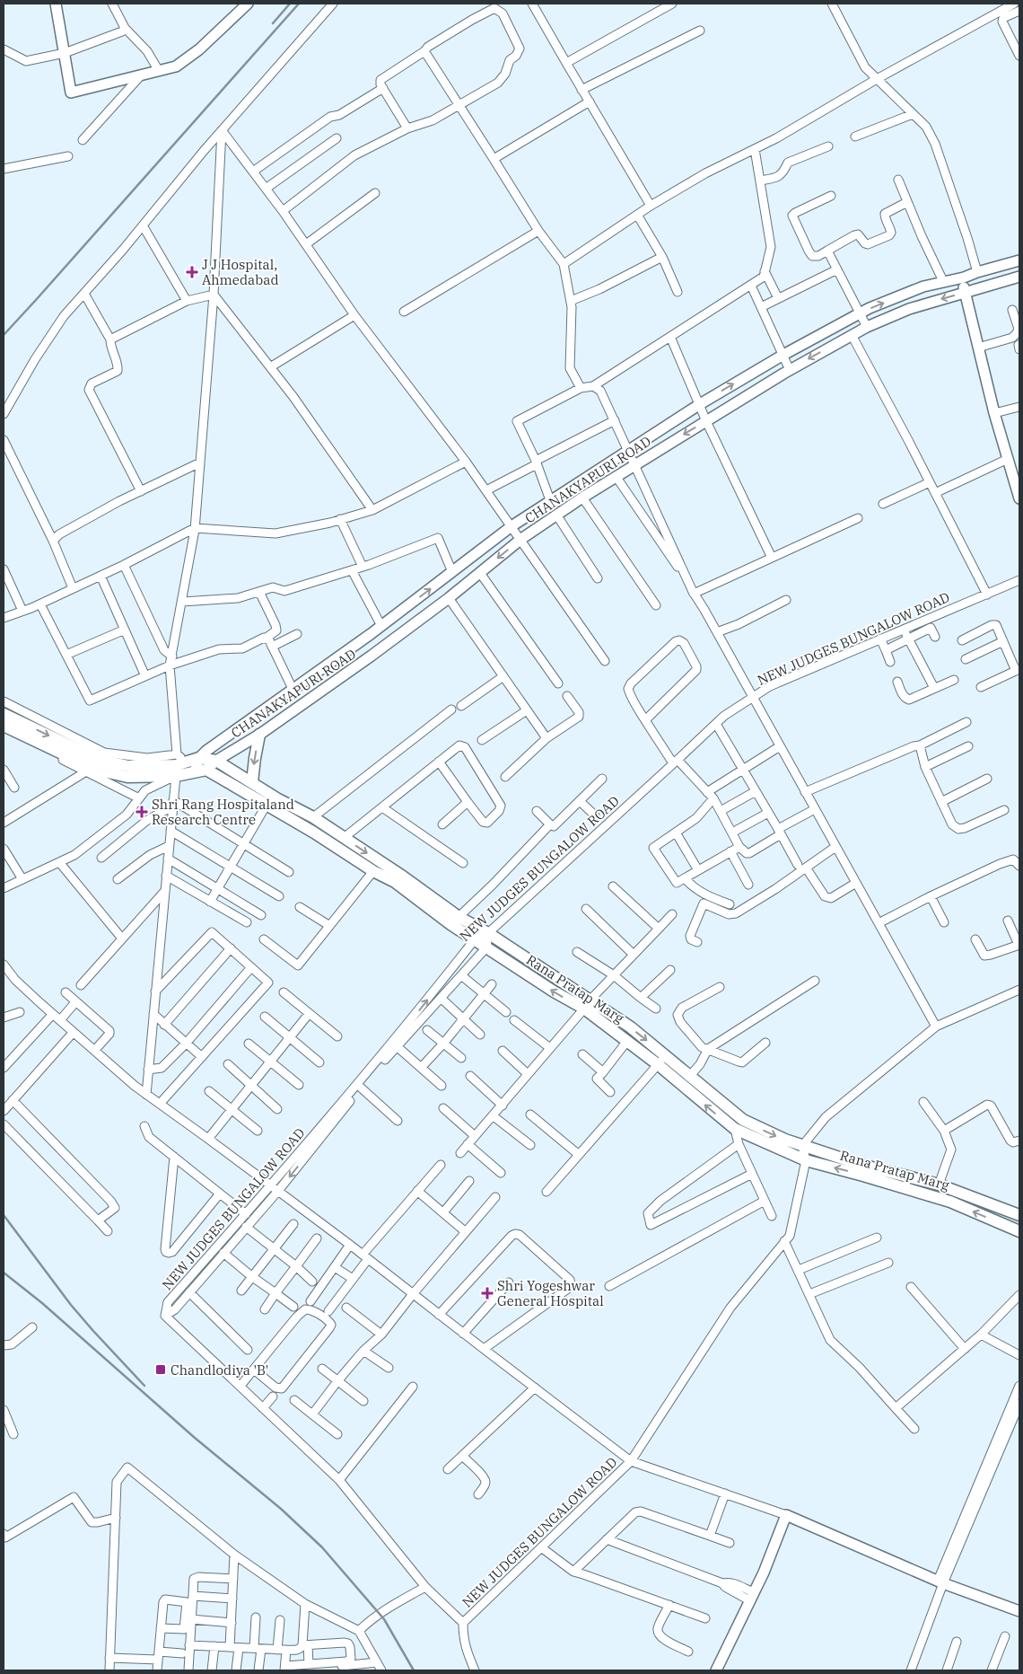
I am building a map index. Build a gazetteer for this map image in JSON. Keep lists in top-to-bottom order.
{
  "streets": {
    "main road": ["Rana Pratap Marg"],
    "street": ["CHANAKYAPURI ROAD", "NEW JUDGES BUNGALOW ROAD"]
  },
  "crossings": [
    ["CHANAKYAPURI ROAD", "Rana Pratap Marg"],
    ["NEW JUDGES BUNGALOW ROAD", "Rana Pratap Marg"]
  ],
  "places": {
    "health": ["J J Hospital, Ahmedabad", "Shri Rang Hospitaland Research Centre", "Shri Yogeshwar General Hospital"],
    "transit": ["Chandlodiya 'B'"]
  }
}
